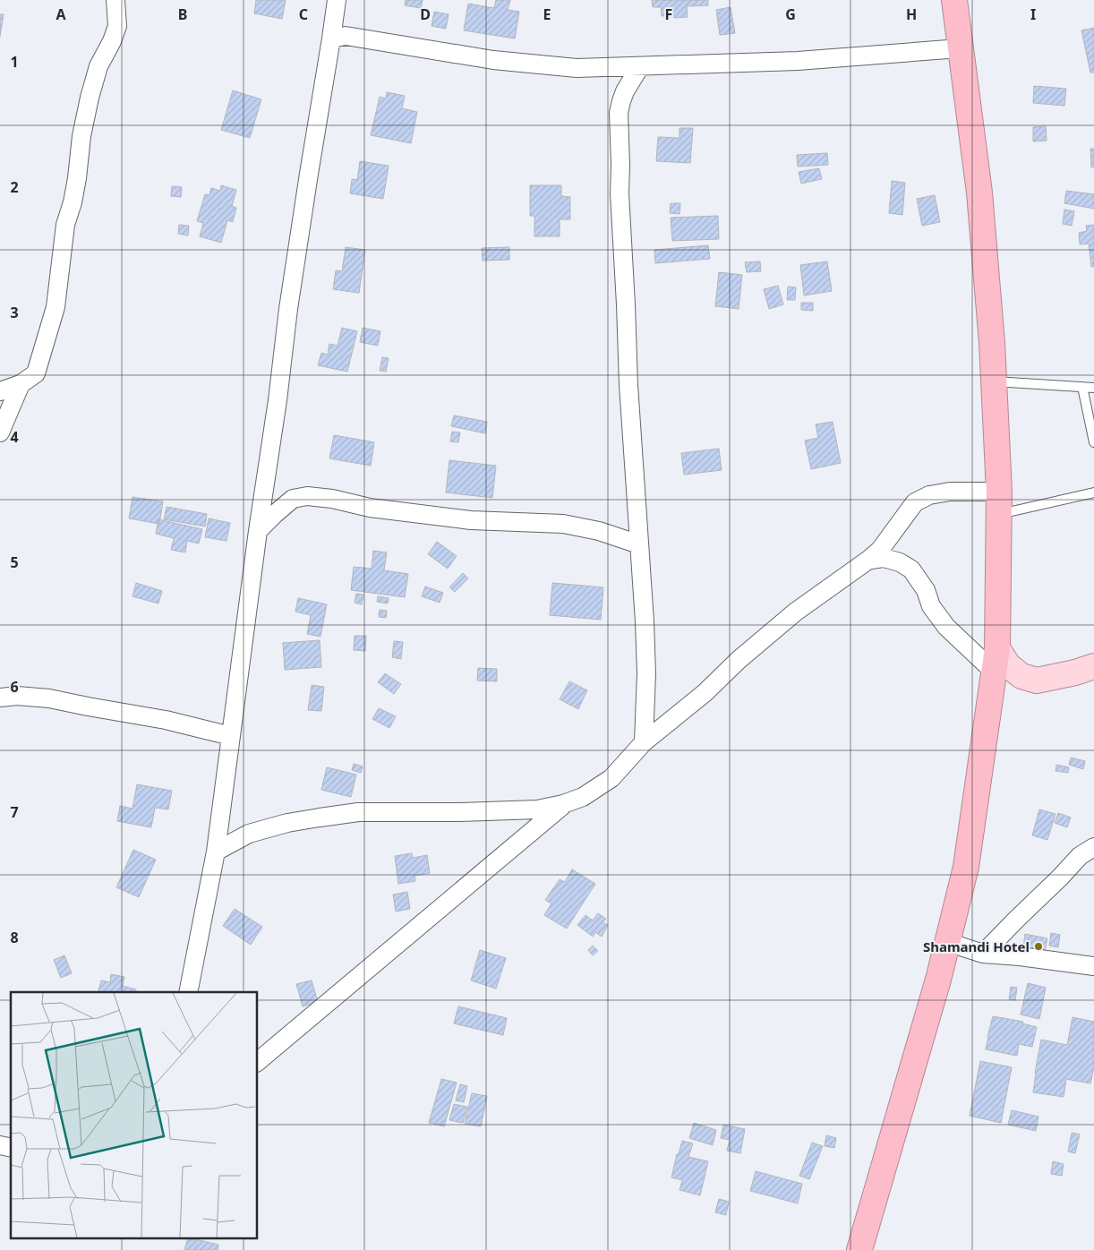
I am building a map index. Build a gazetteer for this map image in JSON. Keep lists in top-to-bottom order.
{
  "places": ["Shamandi Hotel"],
  "grid": {
    "columns": [
      "A",
      "B",
      "C",
      "D",
      "E",
      "F",
      "G",
      "H",
      "I"
    ],
    "rows": [
      "1",
      "2",
      "3",
      "4",
      "5",
      "6",
      "7",
      "8"
    ]
  }
}
